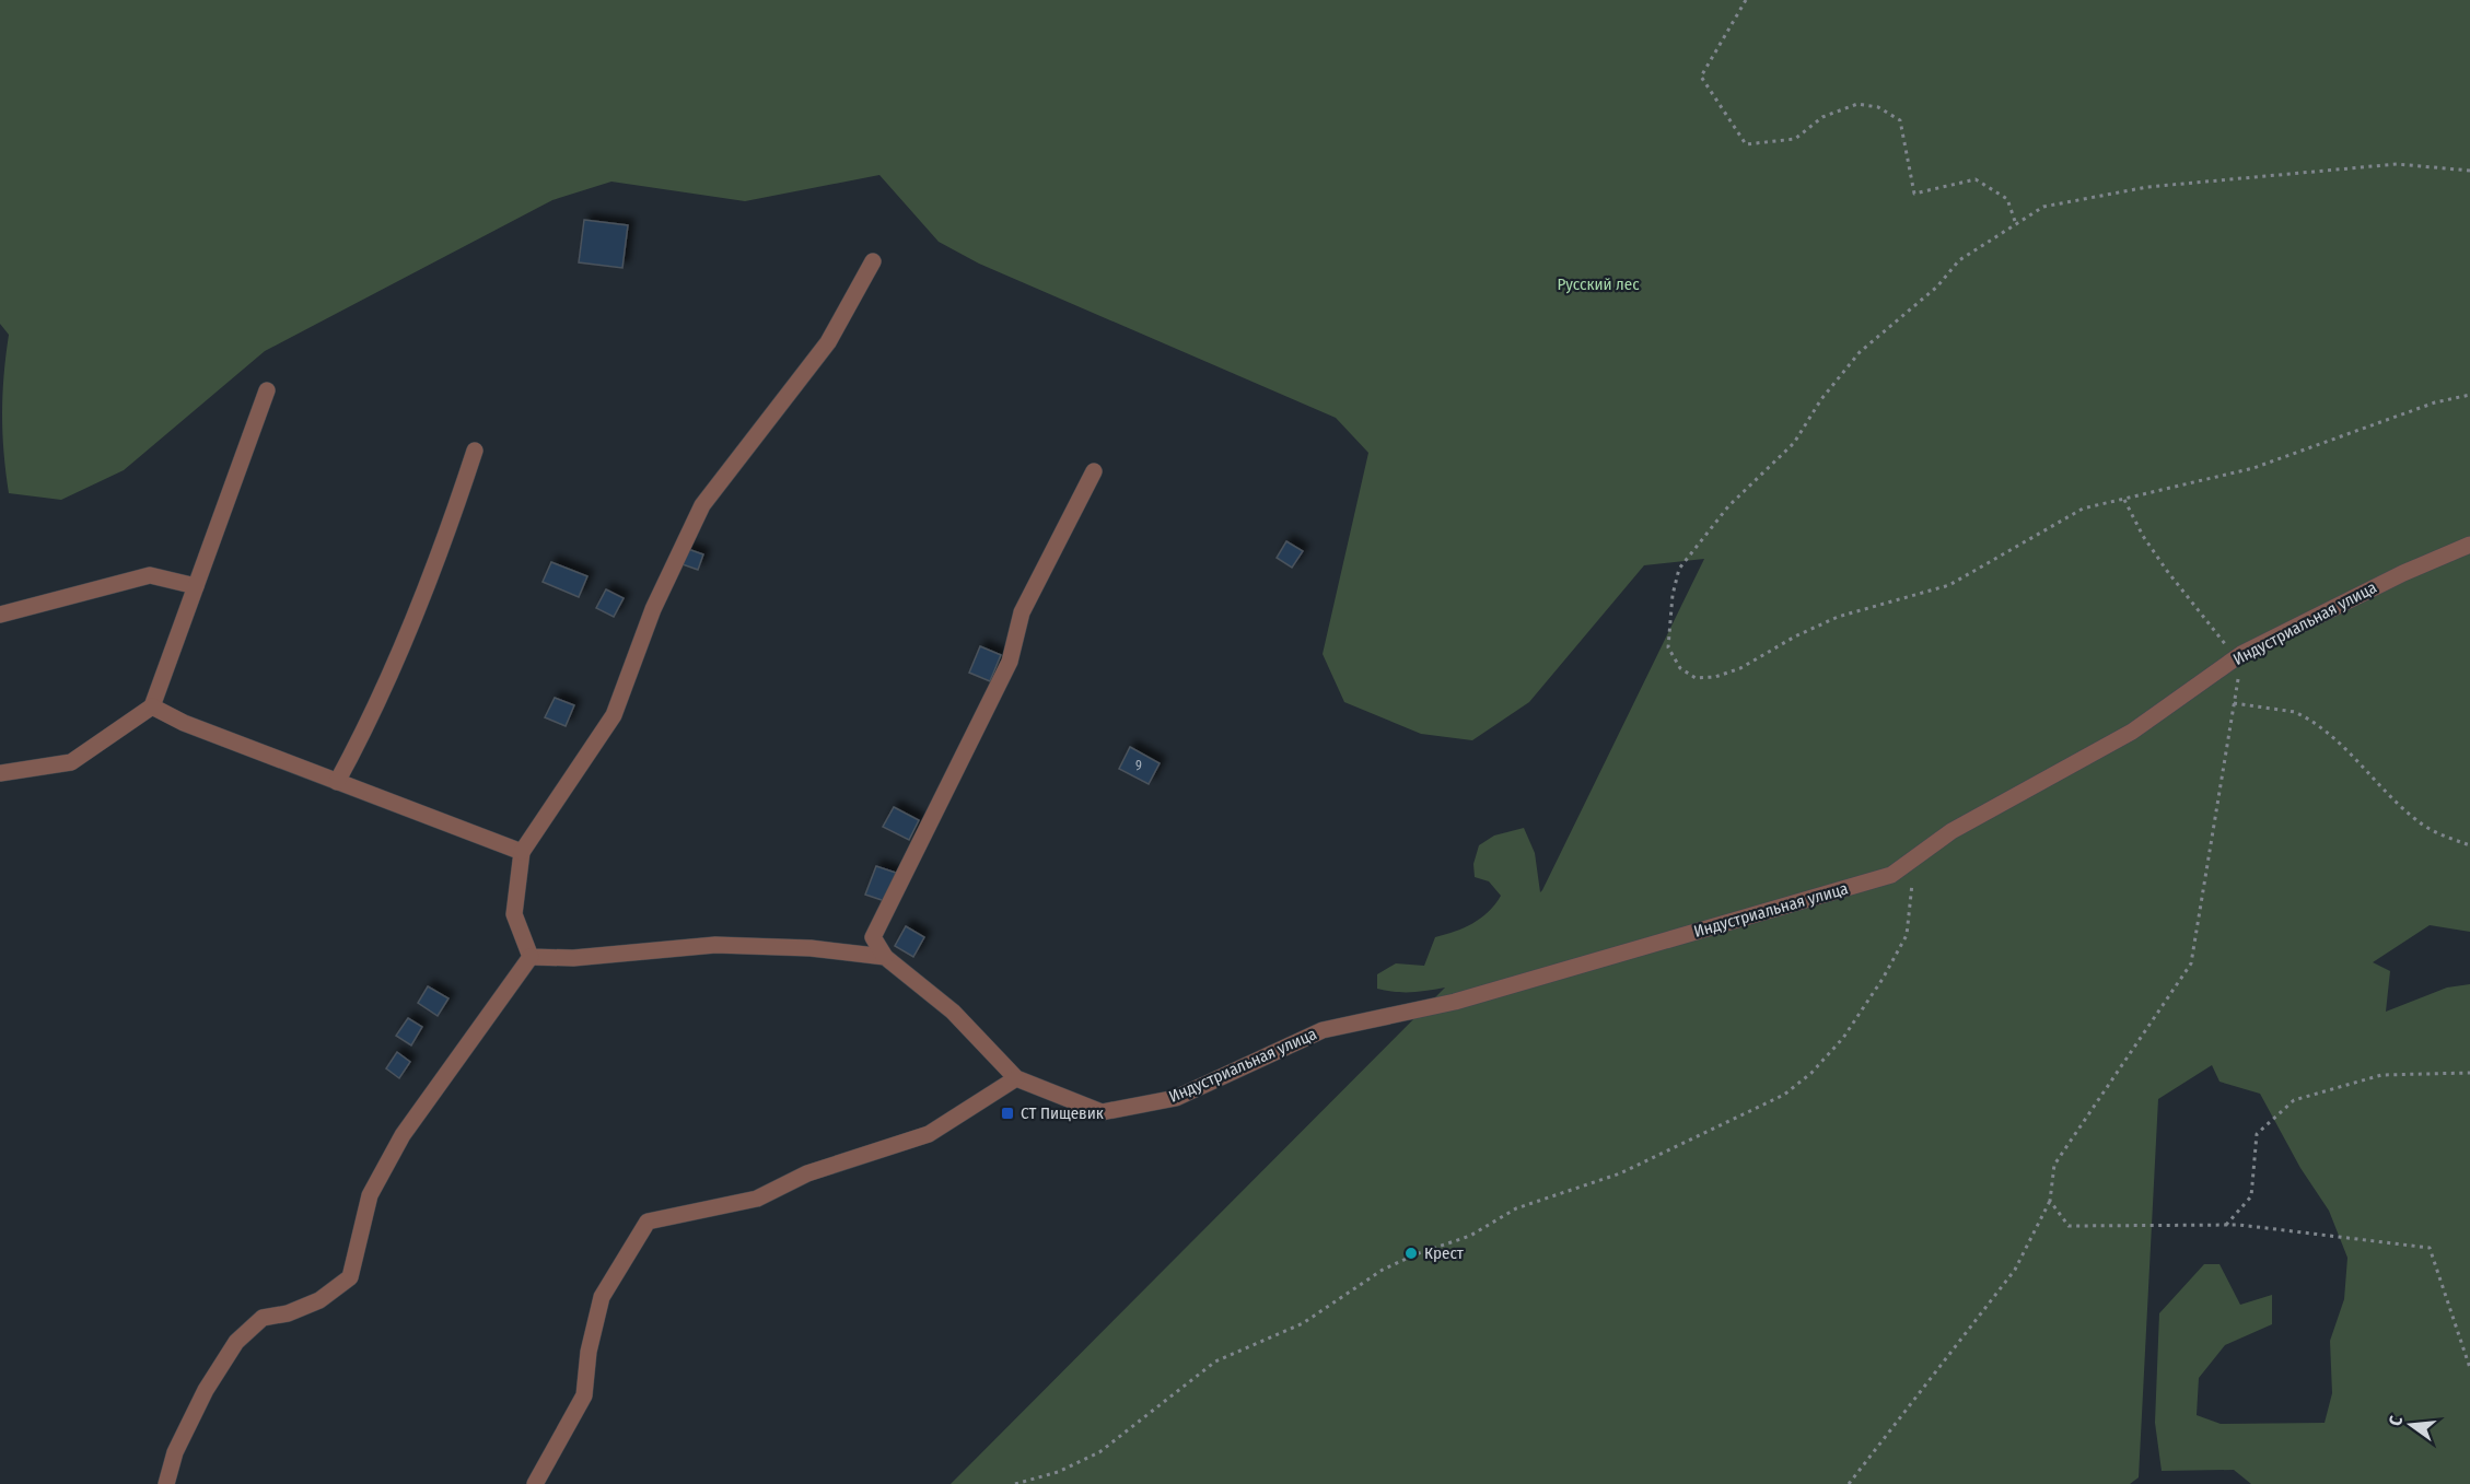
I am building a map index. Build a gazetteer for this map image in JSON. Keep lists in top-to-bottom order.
{
  "streets": {
    "street": ["Индустриальная улица"]
  },
  "parks": ["Русский лес"],
  "places": {
    "transit": ["СТ Пищевик"],
    "other": ["Крест"]
  },
  "house_numbers": ["9"],
  "north": "left"
}
